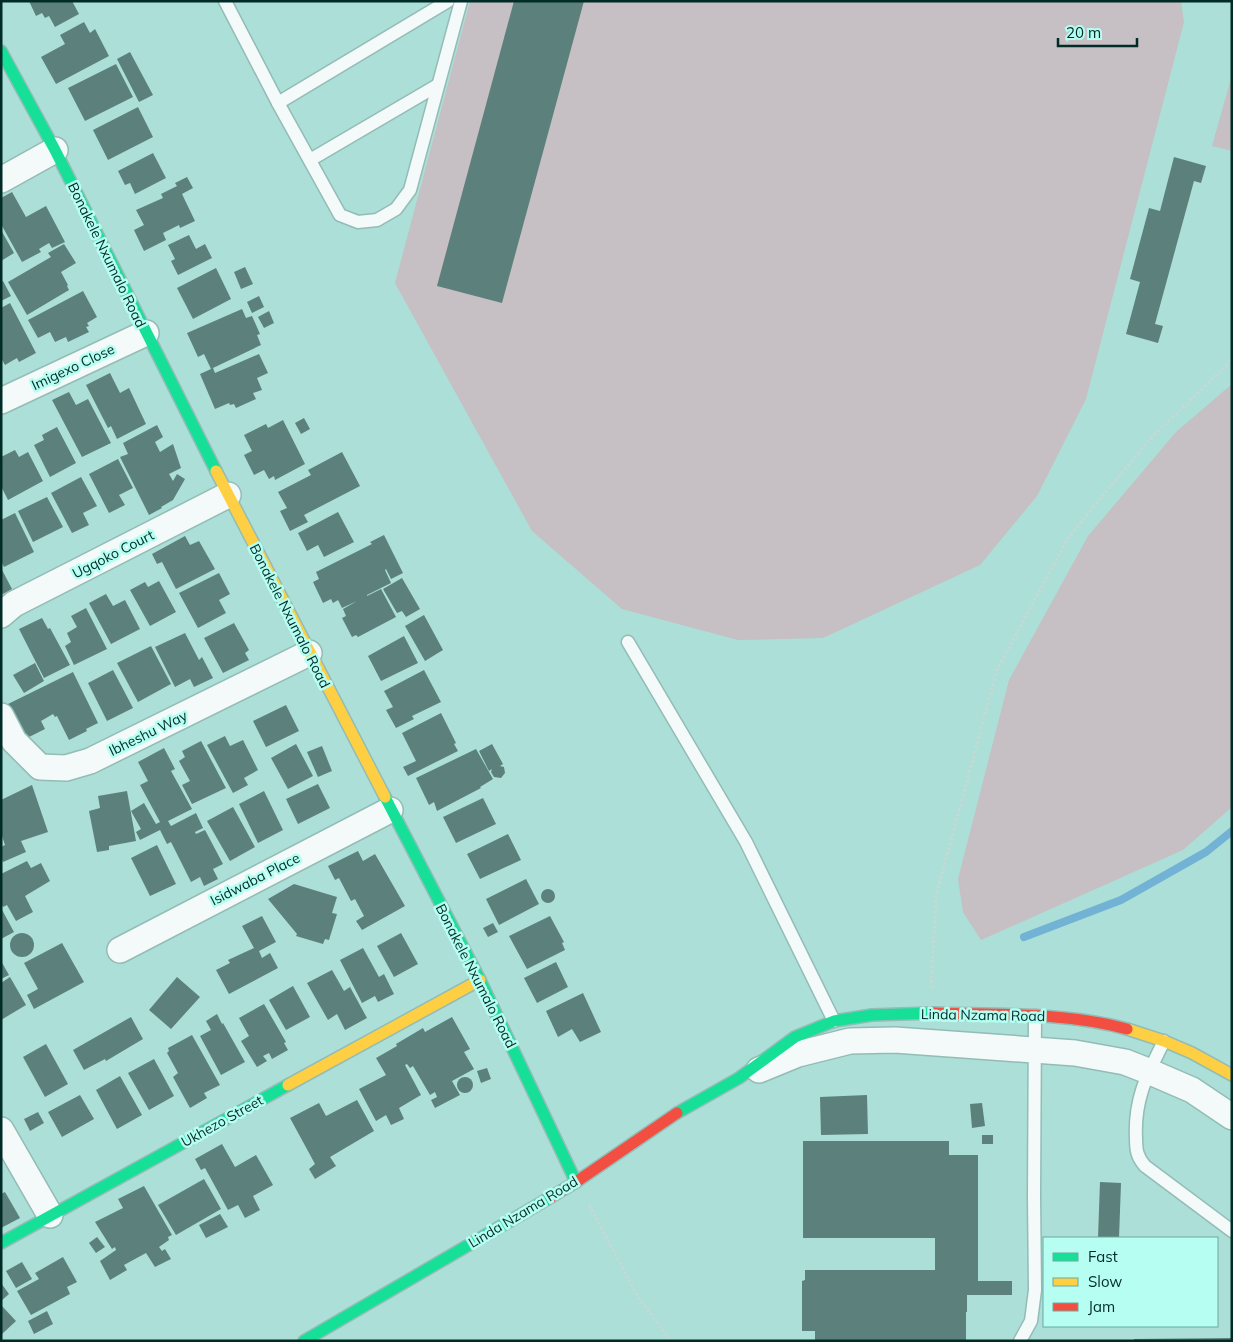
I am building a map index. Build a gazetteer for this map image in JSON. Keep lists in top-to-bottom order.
{
  "streets": {
    "street": [
      "Bonakele Nxumalo Road",
      "Imigexo Close",
      "Ugqoko Court",
      "Ibheshu Way",
      "Isidwaba Place",
      "Linda Nzama Road",
      "Ukhezo Street"
    ]
  },
  "crossings": [
    ["Bonakele Nxumalo Road", "Imigexo Close"],
    ["Bonakele Nxumalo Road", "Ugqoko Court"],
    ["Bonakele Nxumalo Road", "Ibheshu Way"],
    ["Bonakele Nxumalo Road", "Isidwaba Place"],
    ["Bonakele Nxumalo Road", "Linda Nzama Road"],
    ["Bonakele Nxumalo Road", "Ukhezo Street"]
  ],
  "legend": ["Fast", "Slow", "Jam"],
  "scale_bar": "20 m"
}
